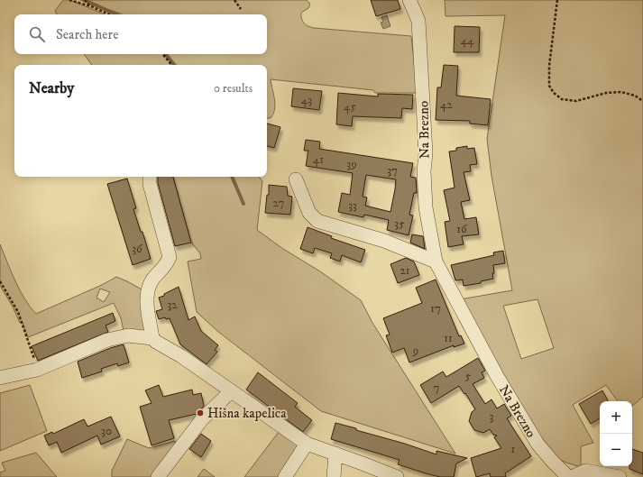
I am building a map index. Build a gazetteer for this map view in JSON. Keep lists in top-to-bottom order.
{
  "streets": {
    "street": ["Na Brezno"]
  },
  "places": ["Hišna kapelica"],
  "house_numbers": [
    "44",
    "43",
    "42",
    "45",
    "41",
    "39",
    "37",
    "27",
    "33",
    "35",
    "16",
    "36",
    "21",
    "32",
    "17",
    "11",
    "9",
    "5",
    "7",
    "3",
    "30",
    "1"
  ],
  "page": {
    "search": "Search here",
    "heading": ["Nearby", "0 results"],
    "map_buttons": ["+", "−"]
  }
}
